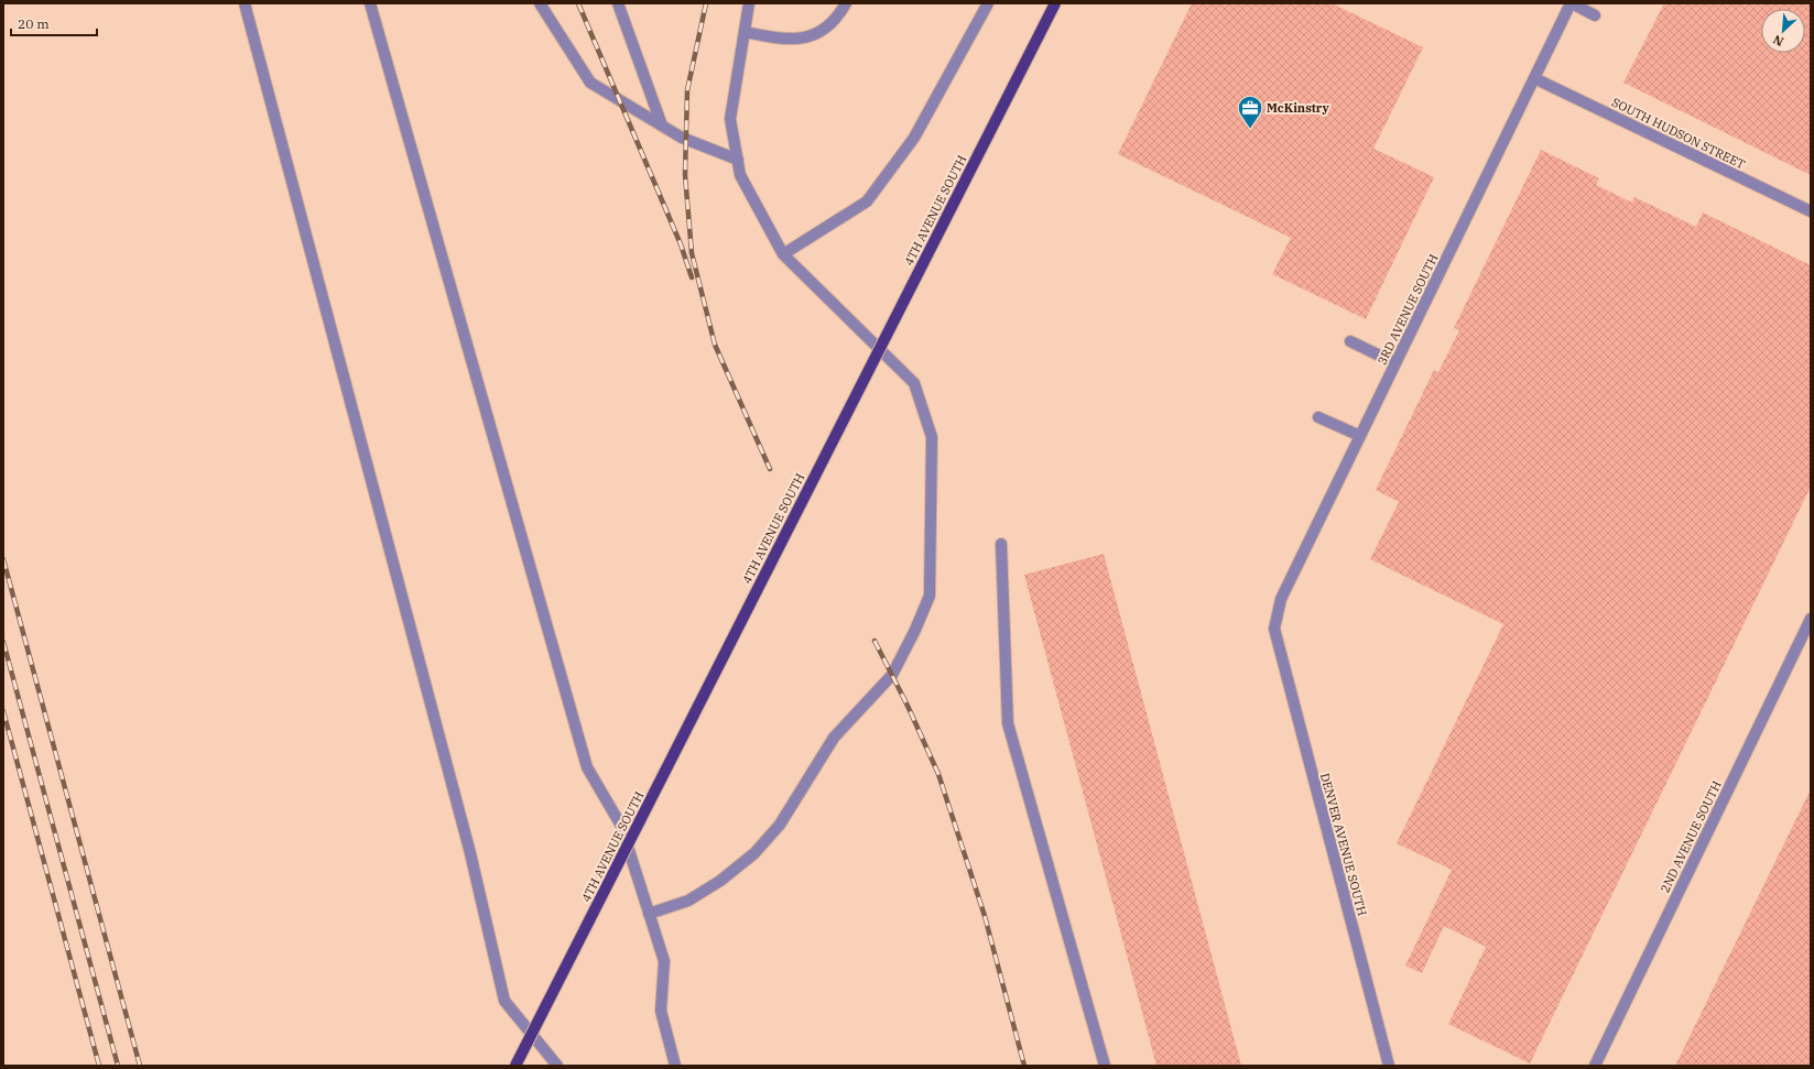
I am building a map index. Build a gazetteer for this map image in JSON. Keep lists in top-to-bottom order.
{
  "streets": {
    "main road": ["4TH AVENUE SOUTH"],
    "street": [
      "SOUTH HUDSON STREET",
      "3RD AVENUE SOUTH",
      "2ND AVENUE SOUTH",
      "DENVER AVENUE SOUTH"
    ]
  },
  "crossings": [
    ["SOUTH HUDSON STREET", "3RD AVENUE SOUTH"],
    ["3RD AVENUE SOUTH", "DENVER AVENUE SOUTH"]
  ],
  "places": {
    "office": ["McKinstry"]
  },
  "scale_bar": "20 m",
  "north": "bottom left"
}
